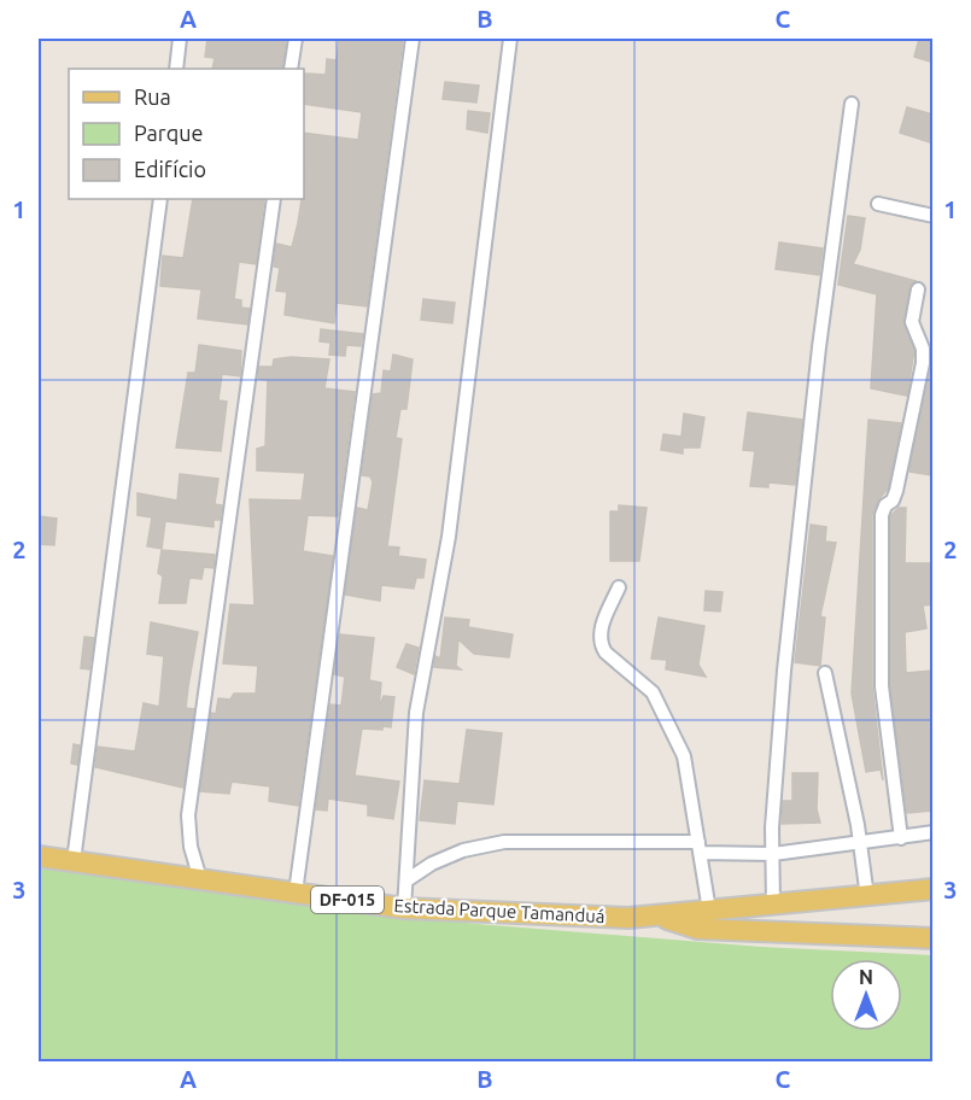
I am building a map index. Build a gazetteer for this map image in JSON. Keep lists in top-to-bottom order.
{
  "streets": {
    "main road": ["DF-015", "Estrada Parque Tamanduá"]
  },
  "legend": ["Rua", "Parque", "Edifício"],
  "north": "top",
  "grid": {
    "columns": ["A", "B", "C"],
    "rows": ["1", "2", "3"]
  }
}
